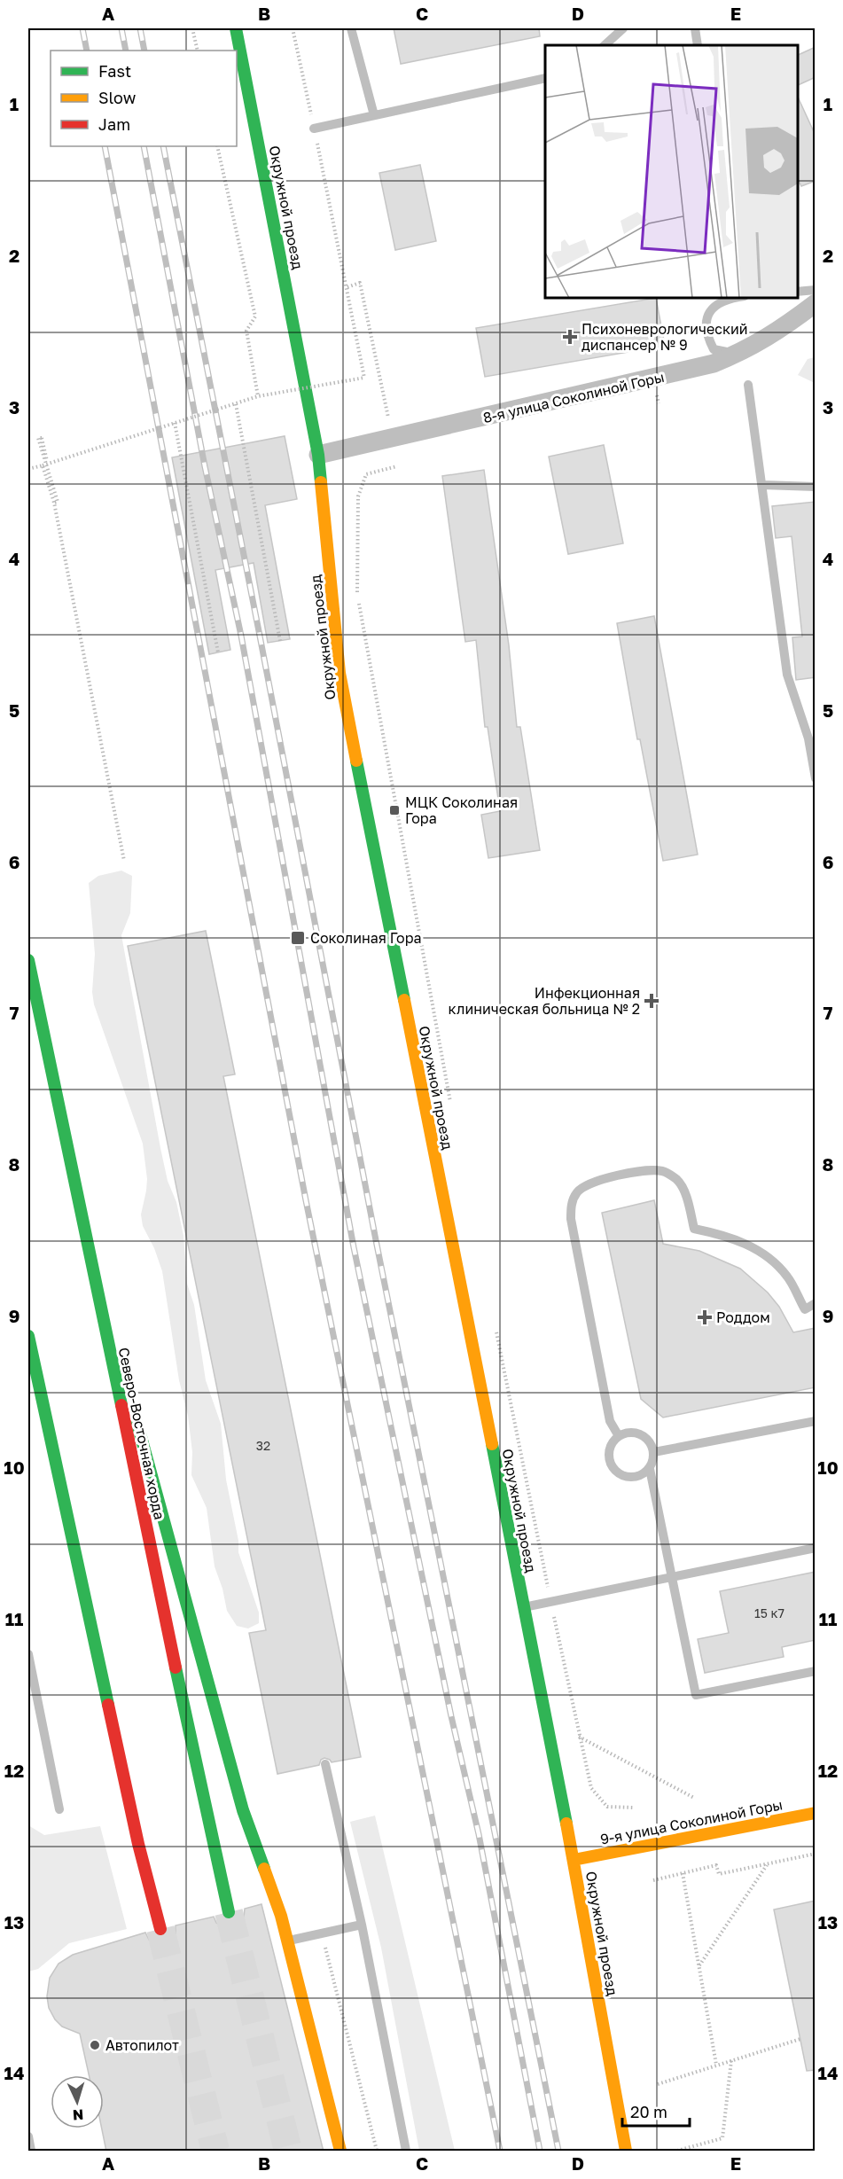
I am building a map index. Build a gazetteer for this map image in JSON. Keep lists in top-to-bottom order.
{
  "streets": {
    "main road": ["Окружной проезд", "Северо-Восточная хорда", "9-я улица Соколиной Горы"],
    "street": ["8-я улица Соколиной Горы"]
  },
  "crossings": [
    ["Окружной проезд", "8-я улица Соколиной Горы"],
    ["Окружной проезд", "9-я улица Соколиной Горы"]
  ],
  "places": {
    "health": ["Психоневрологический диспансер № 9", "Инфекционная клиническая больница № 2", "Роддом"],
    "transit": ["МЦК Соколиная Гора", "Соколиная Гора"],
    "other": ["Автопилот"]
  },
  "house_numbers": ["32", "15 к7"],
  "legend": ["Fast", "Slow", "Jam"],
  "scale_bar": "20 m",
  "north": "bottom",
  "grid": {
    "columns": [
      "A",
      "B",
      "C",
      "D",
      "E"
    ],
    "rows": [
      "1",
      "2",
      "3",
      "4",
      "5",
      "6",
      "7",
      "8",
      "9",
      "10",
      "11",
      "12",
      "13",
      "14"
    ]
  }
}
